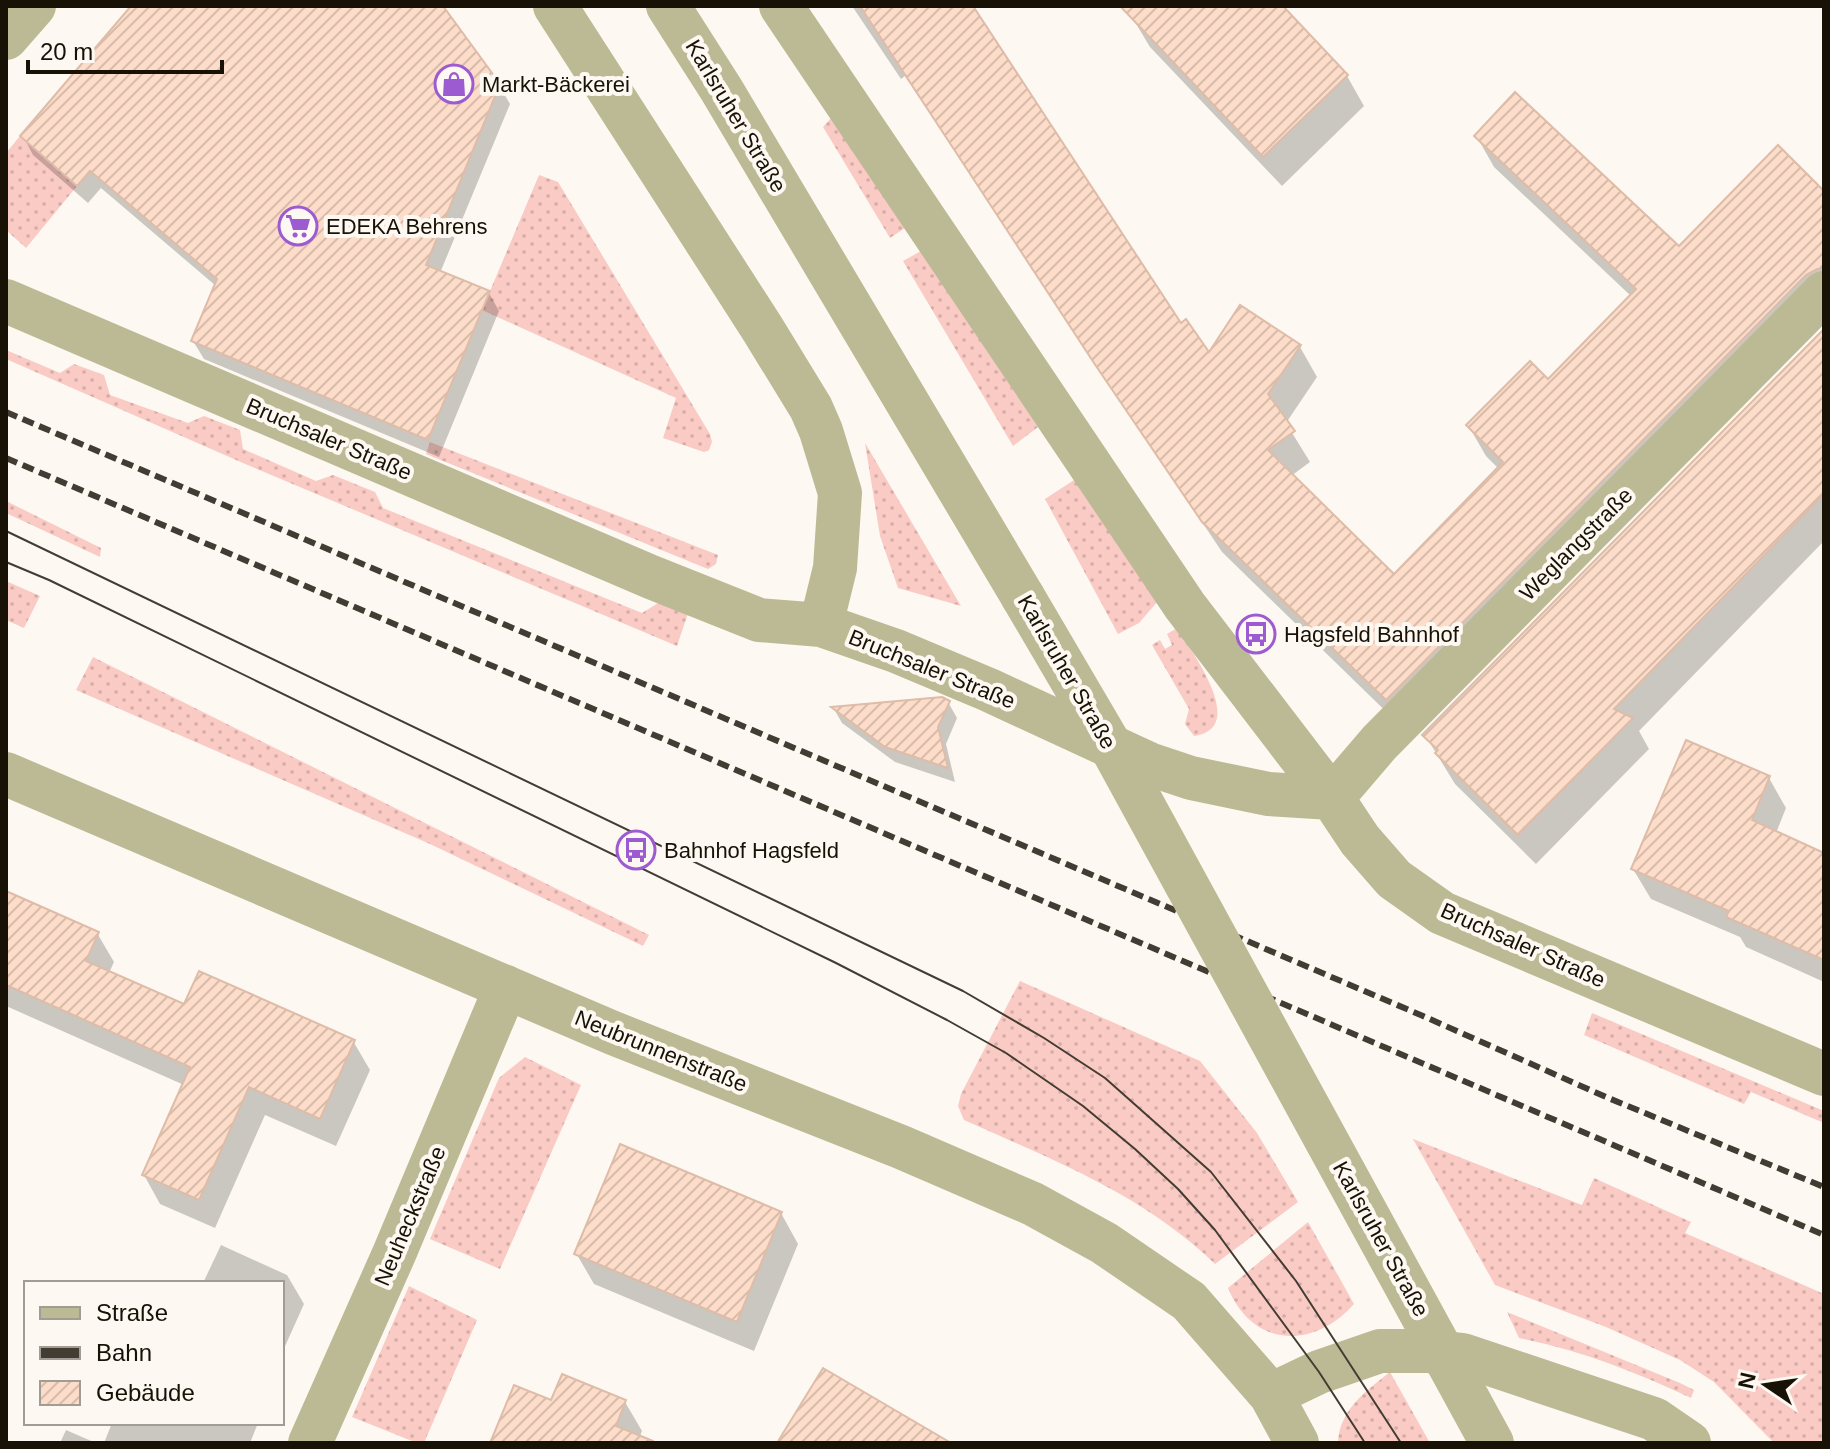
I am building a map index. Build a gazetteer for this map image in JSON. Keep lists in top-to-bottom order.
{
  "streets": {
    "street": [
      "Karlsruher Straße",
      "Bruchsaler Straße",
      "Weglangstraße",
      "Neubrunnenstraße",
      "Neuheckstraße"
    ]
  },
  "crossings": [
    ["Karlsruher Straße", "Neubrunnenstraße"],
    ["Bruchsaler Straße", "Weglangstraße"],
    ["Neubrunnenstraße", "Neuheckstraße"]
  ],
  "places": {
    "shop": ["Markt-Bäckerei"],
    "supermarket": ["EDEKA Behrens"],
    "bus stop": ["Hagsfeld Bahnhof", "Bahnhof Hagsfeld"]
  },
  "legend": ["Straße", "Bahn", "Gebäude"],
  "scale_bar": "20 m",
  "north": "left"
}
